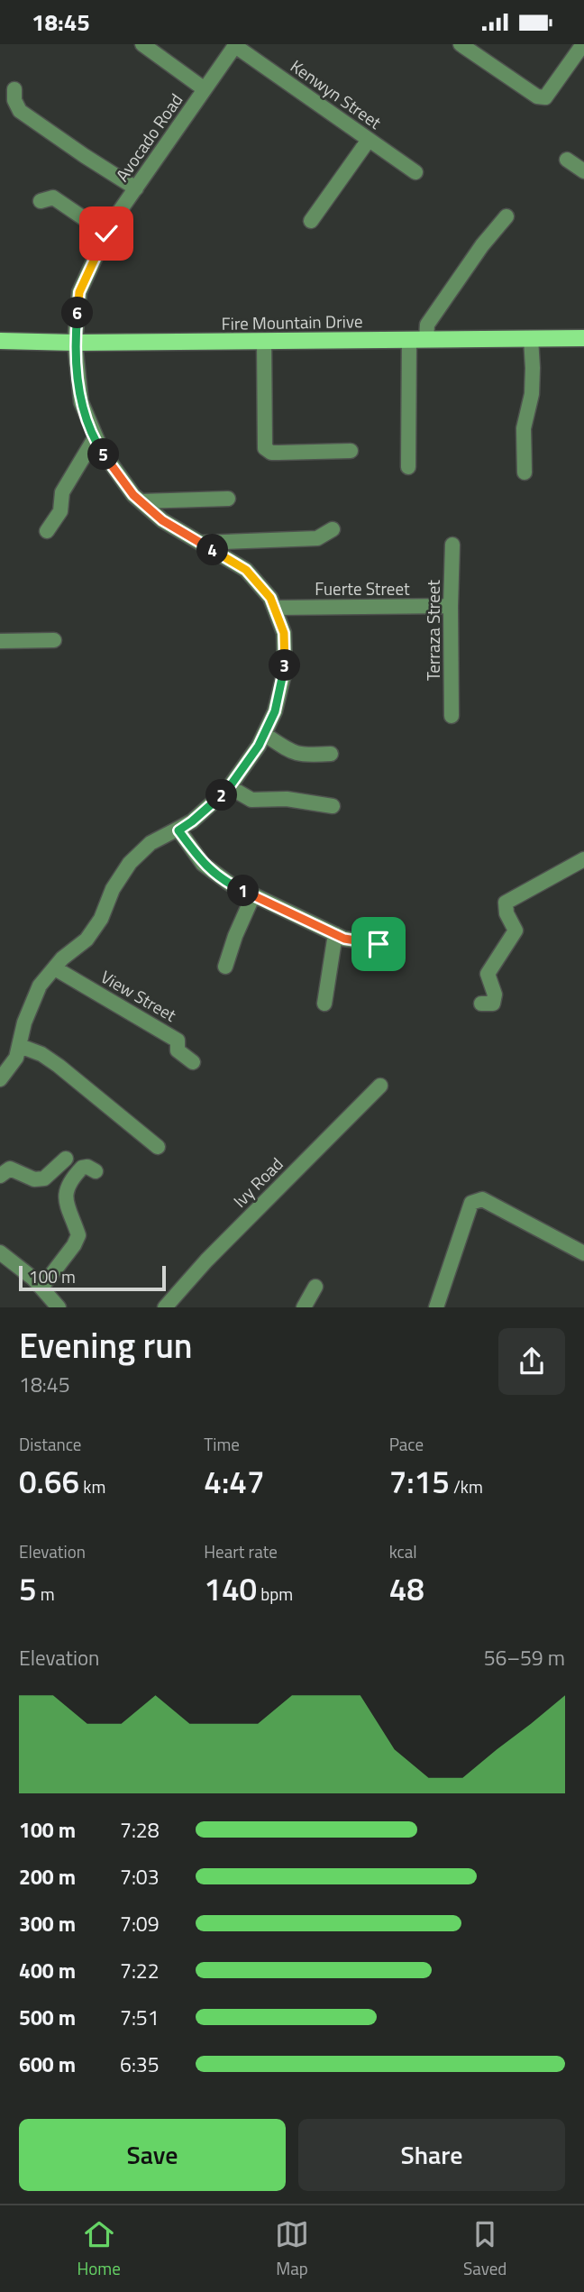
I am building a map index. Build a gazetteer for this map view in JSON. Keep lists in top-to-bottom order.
{
  "streets": {
    "main road": ["Fire Mountain Drive"],
    "street": [
      "Kenwyn Street",
      "Avocado Road",
      "Fuerte Street",
      "Terraza Street",
      "View Street",
      "Ivy Road"
    ]
  },
  "crossings": [
    ["Kenwyn Street", "Avocado Road"],
    ["Avocado Road", "Fire Mountain Drive"],
    ["Avocado Road", "Fuerte Street"],
    ["Avocado Road", "View Street"],
    ["Fuerte Street", "Terraza Street"]
  ],
  "scale_bar": "100 m",
  "page": {
    "status": "18:45",
    "pins": [
      "6",
      "5",
      "4",
      "3",
      "2",
      "1"
    ],
    "scale": "100 m",
    "heading": ["Evening run", "18:45"],
    "stats": [
      ["Distance", "0.66 km"],
      ["Time", "4:47"],
      ["Pace", "7:15 /km"],
      ["Elevation", "5 m"],
      ["Heart rate", "140 bpm"],
      ["kcal", "48"]
    ],
    "chart": ["Elevation", "56–59 m"],
    "list": [
      {
        "name": "100 m",
        "note": "7:28"
      },
      {
        "name": "200 m",
        "note": "7:03"
      },
      {
        "name": "300 m",
        "note": "7:09"
      },
      {
        "name": "400 m",
        "note": "7:22"
      },
      {
        "name": "500 m",
        "note": "7:51"
      },
      {
        "name": "600 m",
        "note": "6:35"
      }
    ],
    "buttons": ["Save", "Share"],
    "tabs": ["Home", "Map", "Saved"]
  }
}
